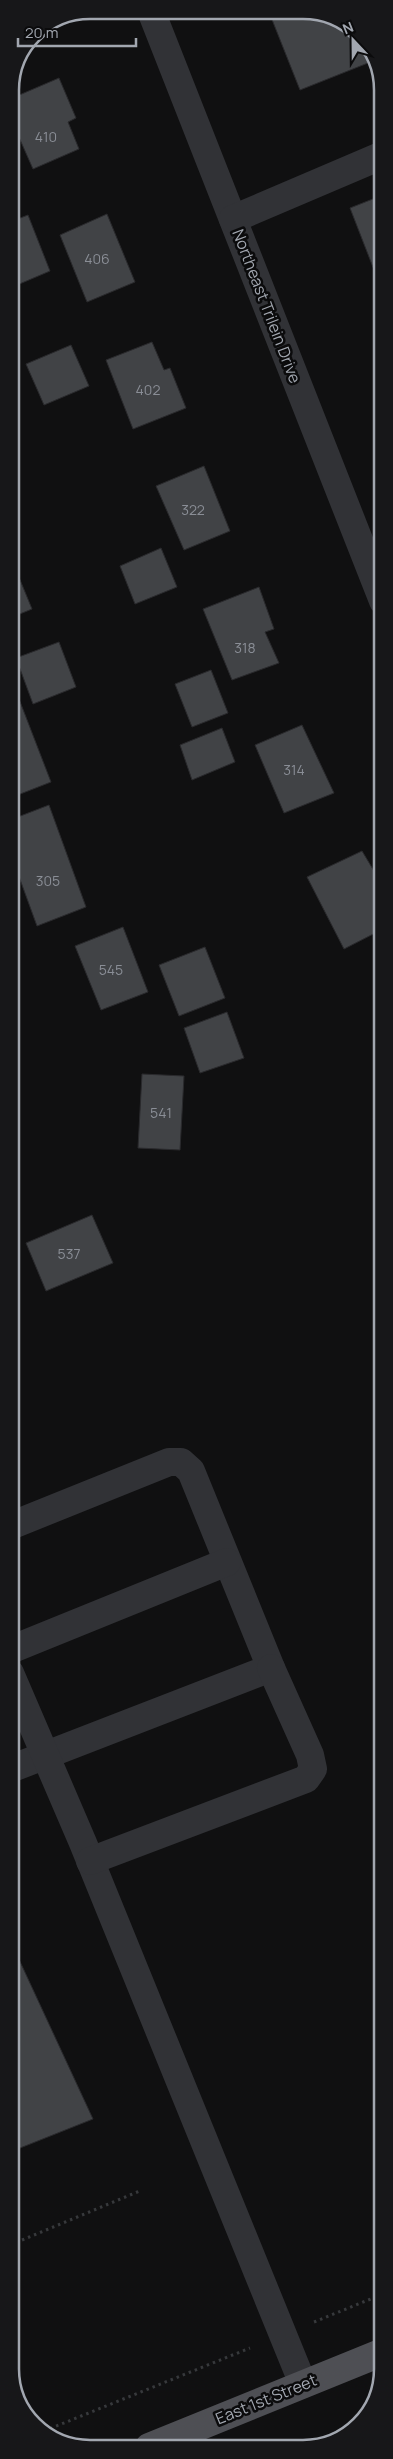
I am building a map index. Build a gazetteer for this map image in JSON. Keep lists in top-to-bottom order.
{
  "streets": {
    "main road": ["East 1st Street"],
    "street": ["Northeast Trilein Drive"]
  },
  "house_numbers": [
    "410",
    "406",
    "402",
    "322",
    "318",
    "314",
    "305",
    "545",
    "541",
    "537"
  ],
  "scale_bar": "20 m",
  "north": "top"
}
